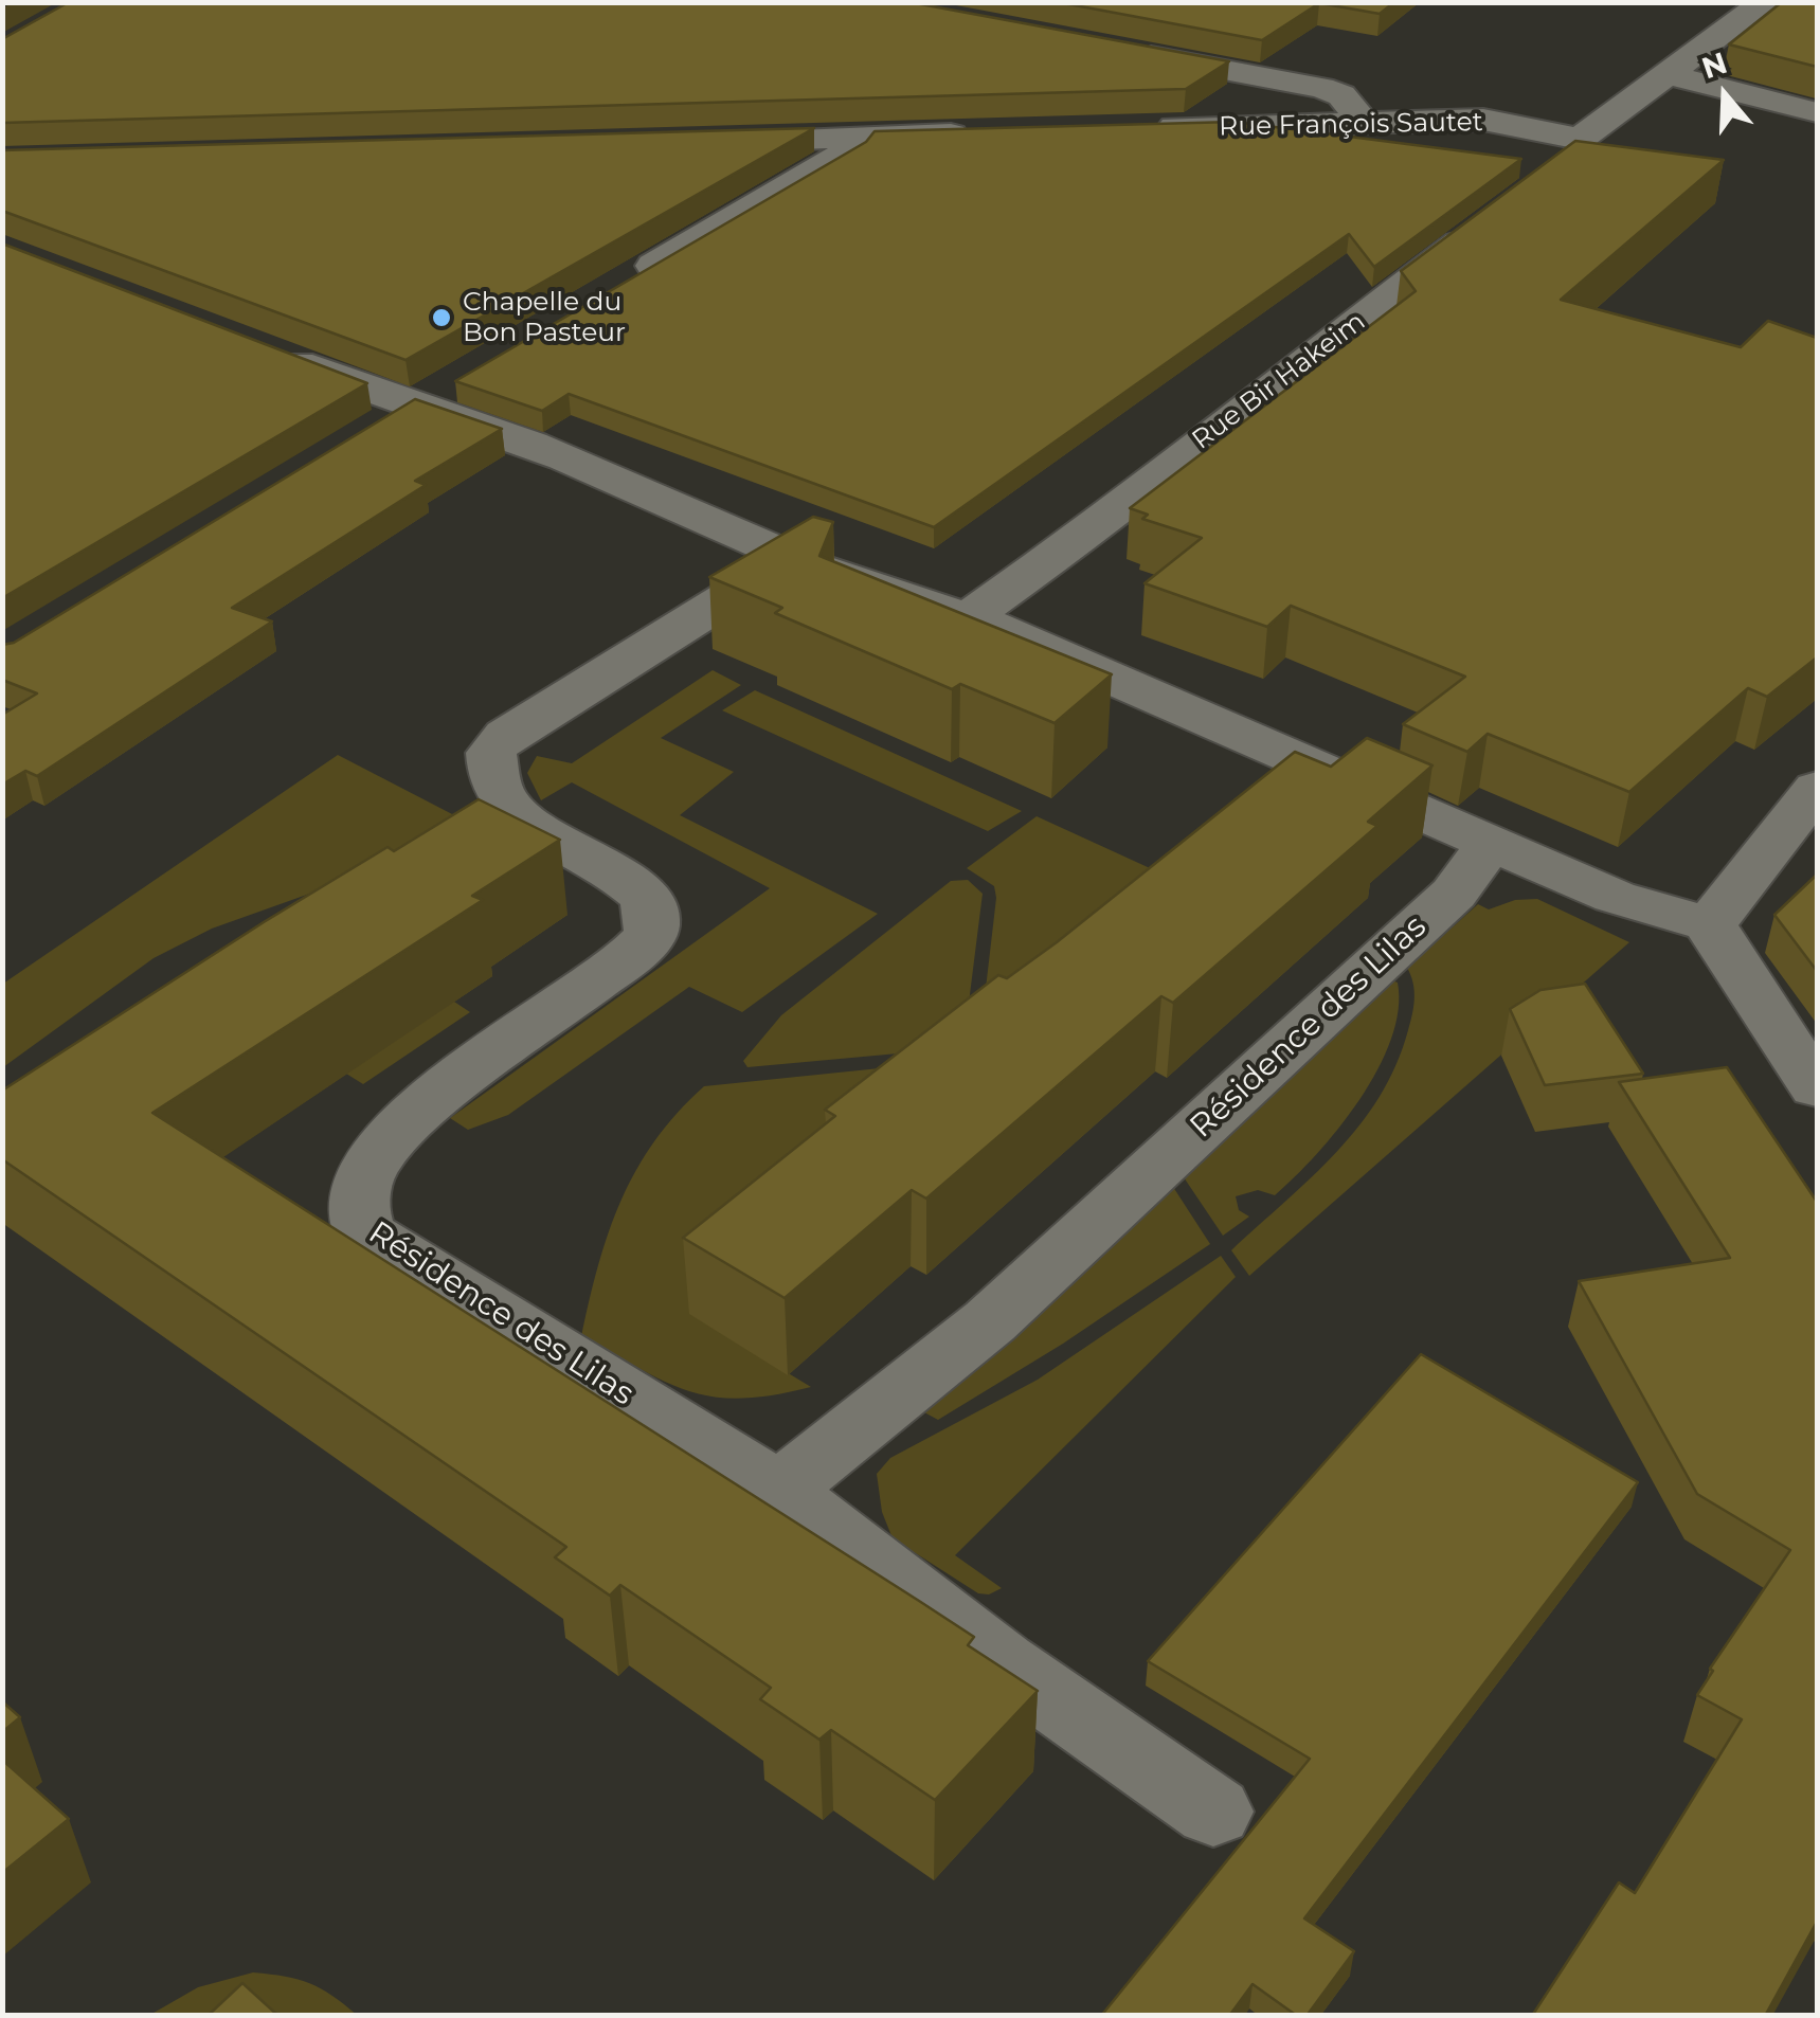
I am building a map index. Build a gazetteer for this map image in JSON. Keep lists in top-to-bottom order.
{
  "streets": {
    "street": ["Rue François Sautet", "Rue Bir Hakeim", "Résidence des Lilas"]
  },
  "places": ["Chapelle du Bon Pasteur"],
  "north": "top"
}
